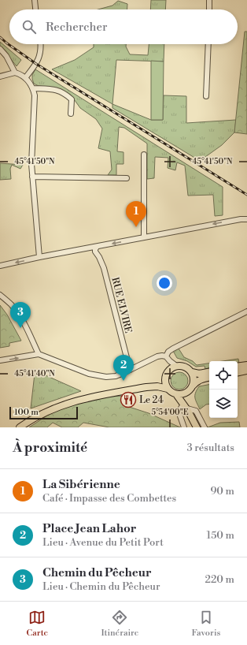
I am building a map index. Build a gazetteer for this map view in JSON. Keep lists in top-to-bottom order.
{
  "streets": {
    "street": ["RUE ELVIRE"]
  },
  "places": {
    "restaurant": ["Le 24"]
  },
  "scale_bar": "100 m",
  "page": {
    "search": "Rechercher",
    "pins": ["1", "3", "2"],
    "scale": "100 m",
    "heading": ["À proximité", "3 résultats"],
    "list": [
      {
        "mark": "1",
        "name": "La Sibérienne",
        "note": "Café · Impasse des Combettes",
        "value": "90 m"
      },
      {
        "mark": "2",
        "name": "Place Jean Lahor",
        "note": "Lieu · Avenue du Petit Port",
        "value": "150 m"
      },
      {
        "mark": "3",
        "name": "Chemin du Pêcheur",
        "note": "Lieu · Chemin du Pêcheur",
        "value": "220 m"
      }
    ],
    "nav": ["Carte", "Itinéraire", "Favoris"]
  },
  "coordinates": ["45°41'50\"N", "45°41'40\"N", "5°54'00\"E"]
}
